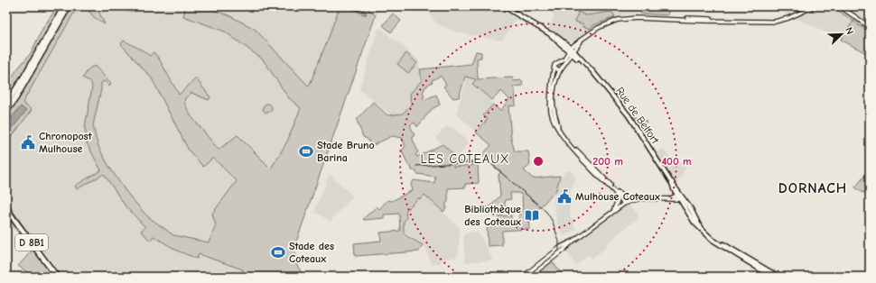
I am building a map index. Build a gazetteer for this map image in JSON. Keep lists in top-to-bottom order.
{
  "streets": {
    "highway": ["D 8B1"],
    "main road": ["Rue de Belfort"]
  },
  "districts": ["LES COTEAUX", "DORNACH"],
  "places": {
    "public building": ["Chronopost Mulhouse", "Mulhouse Coteaux"],
    "sports": ["Stade Bruno Barina", "Stade des Coteaux"],
    "library": ["Bibliothèque des Coteaux"]
  },
  "north": "top right",
  "rings": ["200 m", "400 m"]
}
